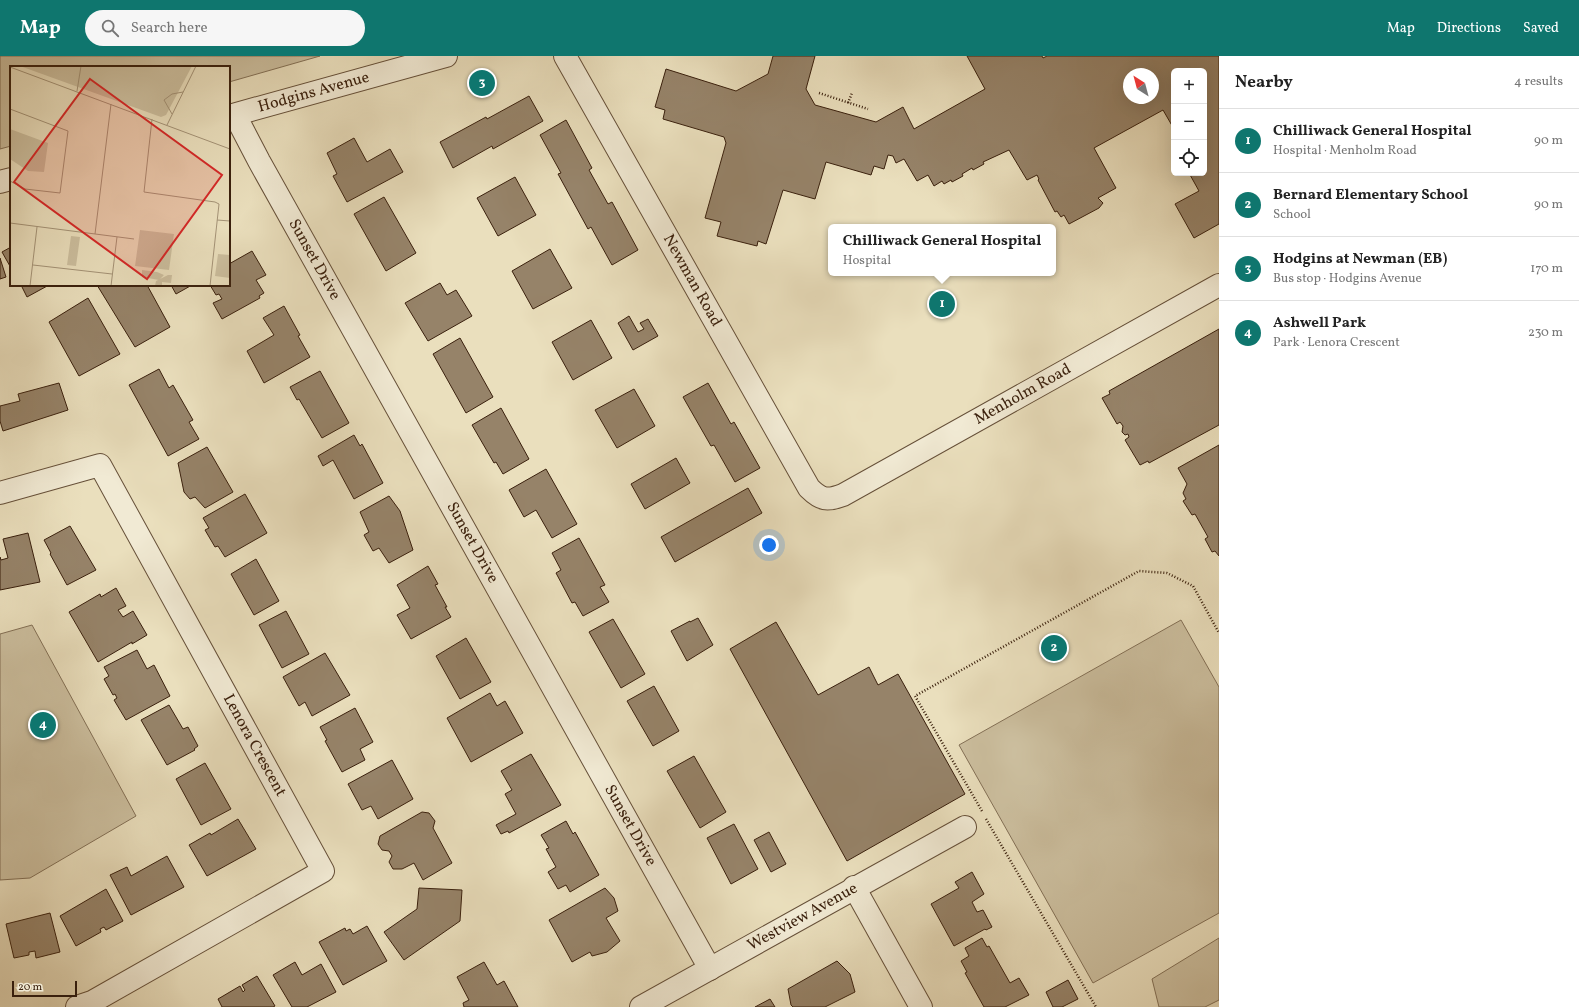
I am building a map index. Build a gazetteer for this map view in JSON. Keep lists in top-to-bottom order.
{
  "streets": {
    "street": [
      "Hodgins Avenue",
      "Sunset Drive",
      "Newman Road",
      "Menholm Road",
      "Lenora Crescent",
      "Westview Avenue"
    ]
  },
  "crossings": [
    ["Hodgins Avenue", "Sunset Drive"],
    ["Sunset Drive", "Westview Avenue"],
    ["Newman Road", "Menholm Road"]
  ],
  "scale_bar": "20 m",
  "north": "top left",
  "page": {
    "header": "Map",
    "search": "Search here",
    "nav": ["Map", "Directions", "Saved"],
    "heading": ["Nearby", "4 results"],
    "map_buttons": ["+", "−"],
    "pins": [
      "3",
      "1",
      "2",
      "4"
    ],
    "list": [
      {
        "mark": "1",
        "name": "Chilliwack General Hospital",
        "note": "Hospital · Menholm Road",
        "value": "90 m"
      },
      {
        "mark": "2",
        "name": "Bernard Elementary School",
        "note": "School",
        "value": "90 m"
      },
      {
        "mark": "3",
        "name": "Hodgins at Newman (EB)",
        "note": "Bus stop · Hodgins Avenue",
        "value": "170 m"
      },
      {
        "mark": "4",
        "name": "Ashwell Park",
        "note": "Park · Lenora Crescent",
        "value": "230 m"
      }
    ],
    "popup": ["Chilliwack General Hospital", "Hospital"],
    "scale": "20 m"
  }
}
